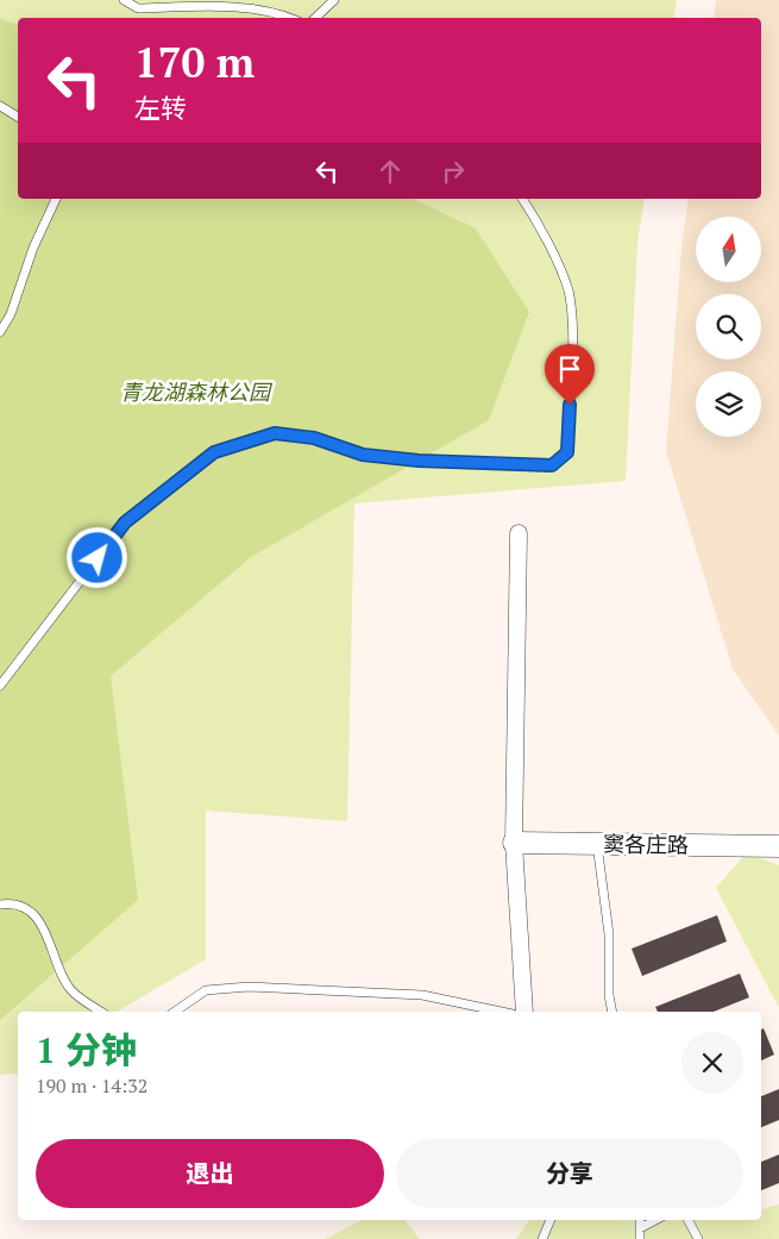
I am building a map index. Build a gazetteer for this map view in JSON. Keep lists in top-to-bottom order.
{
  "streets": {
    "street": ["窦各庄路"]
  },
  "parks": ["青龙湖森林公园"],
  "north": "top",
  "page": {
    "turn": ["170 m", "左转"],
    "heading": ["1 分钟", "190 m · 14:32"],
    "buttons": ["退出", "分享"]
  }
}
